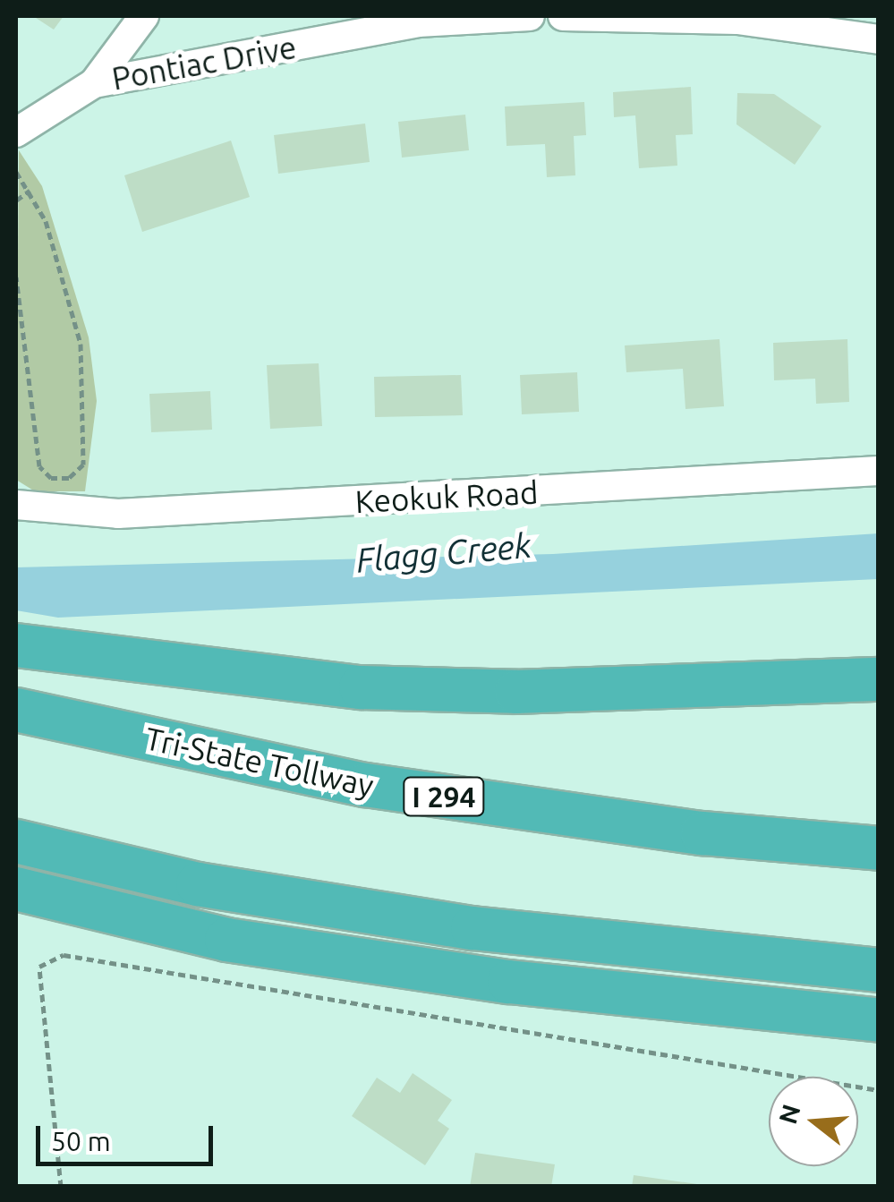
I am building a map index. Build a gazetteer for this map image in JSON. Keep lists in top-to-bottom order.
{
  "streets": {
    "highway": ["Tri-State Tollway", "I 294"],
    "street": ["Pontiac Drive", "Keokuk Road"]
  },
  "water": ["Flagg Creek"],
  "scale_bar": "50 m",
  "north": "left"
}
